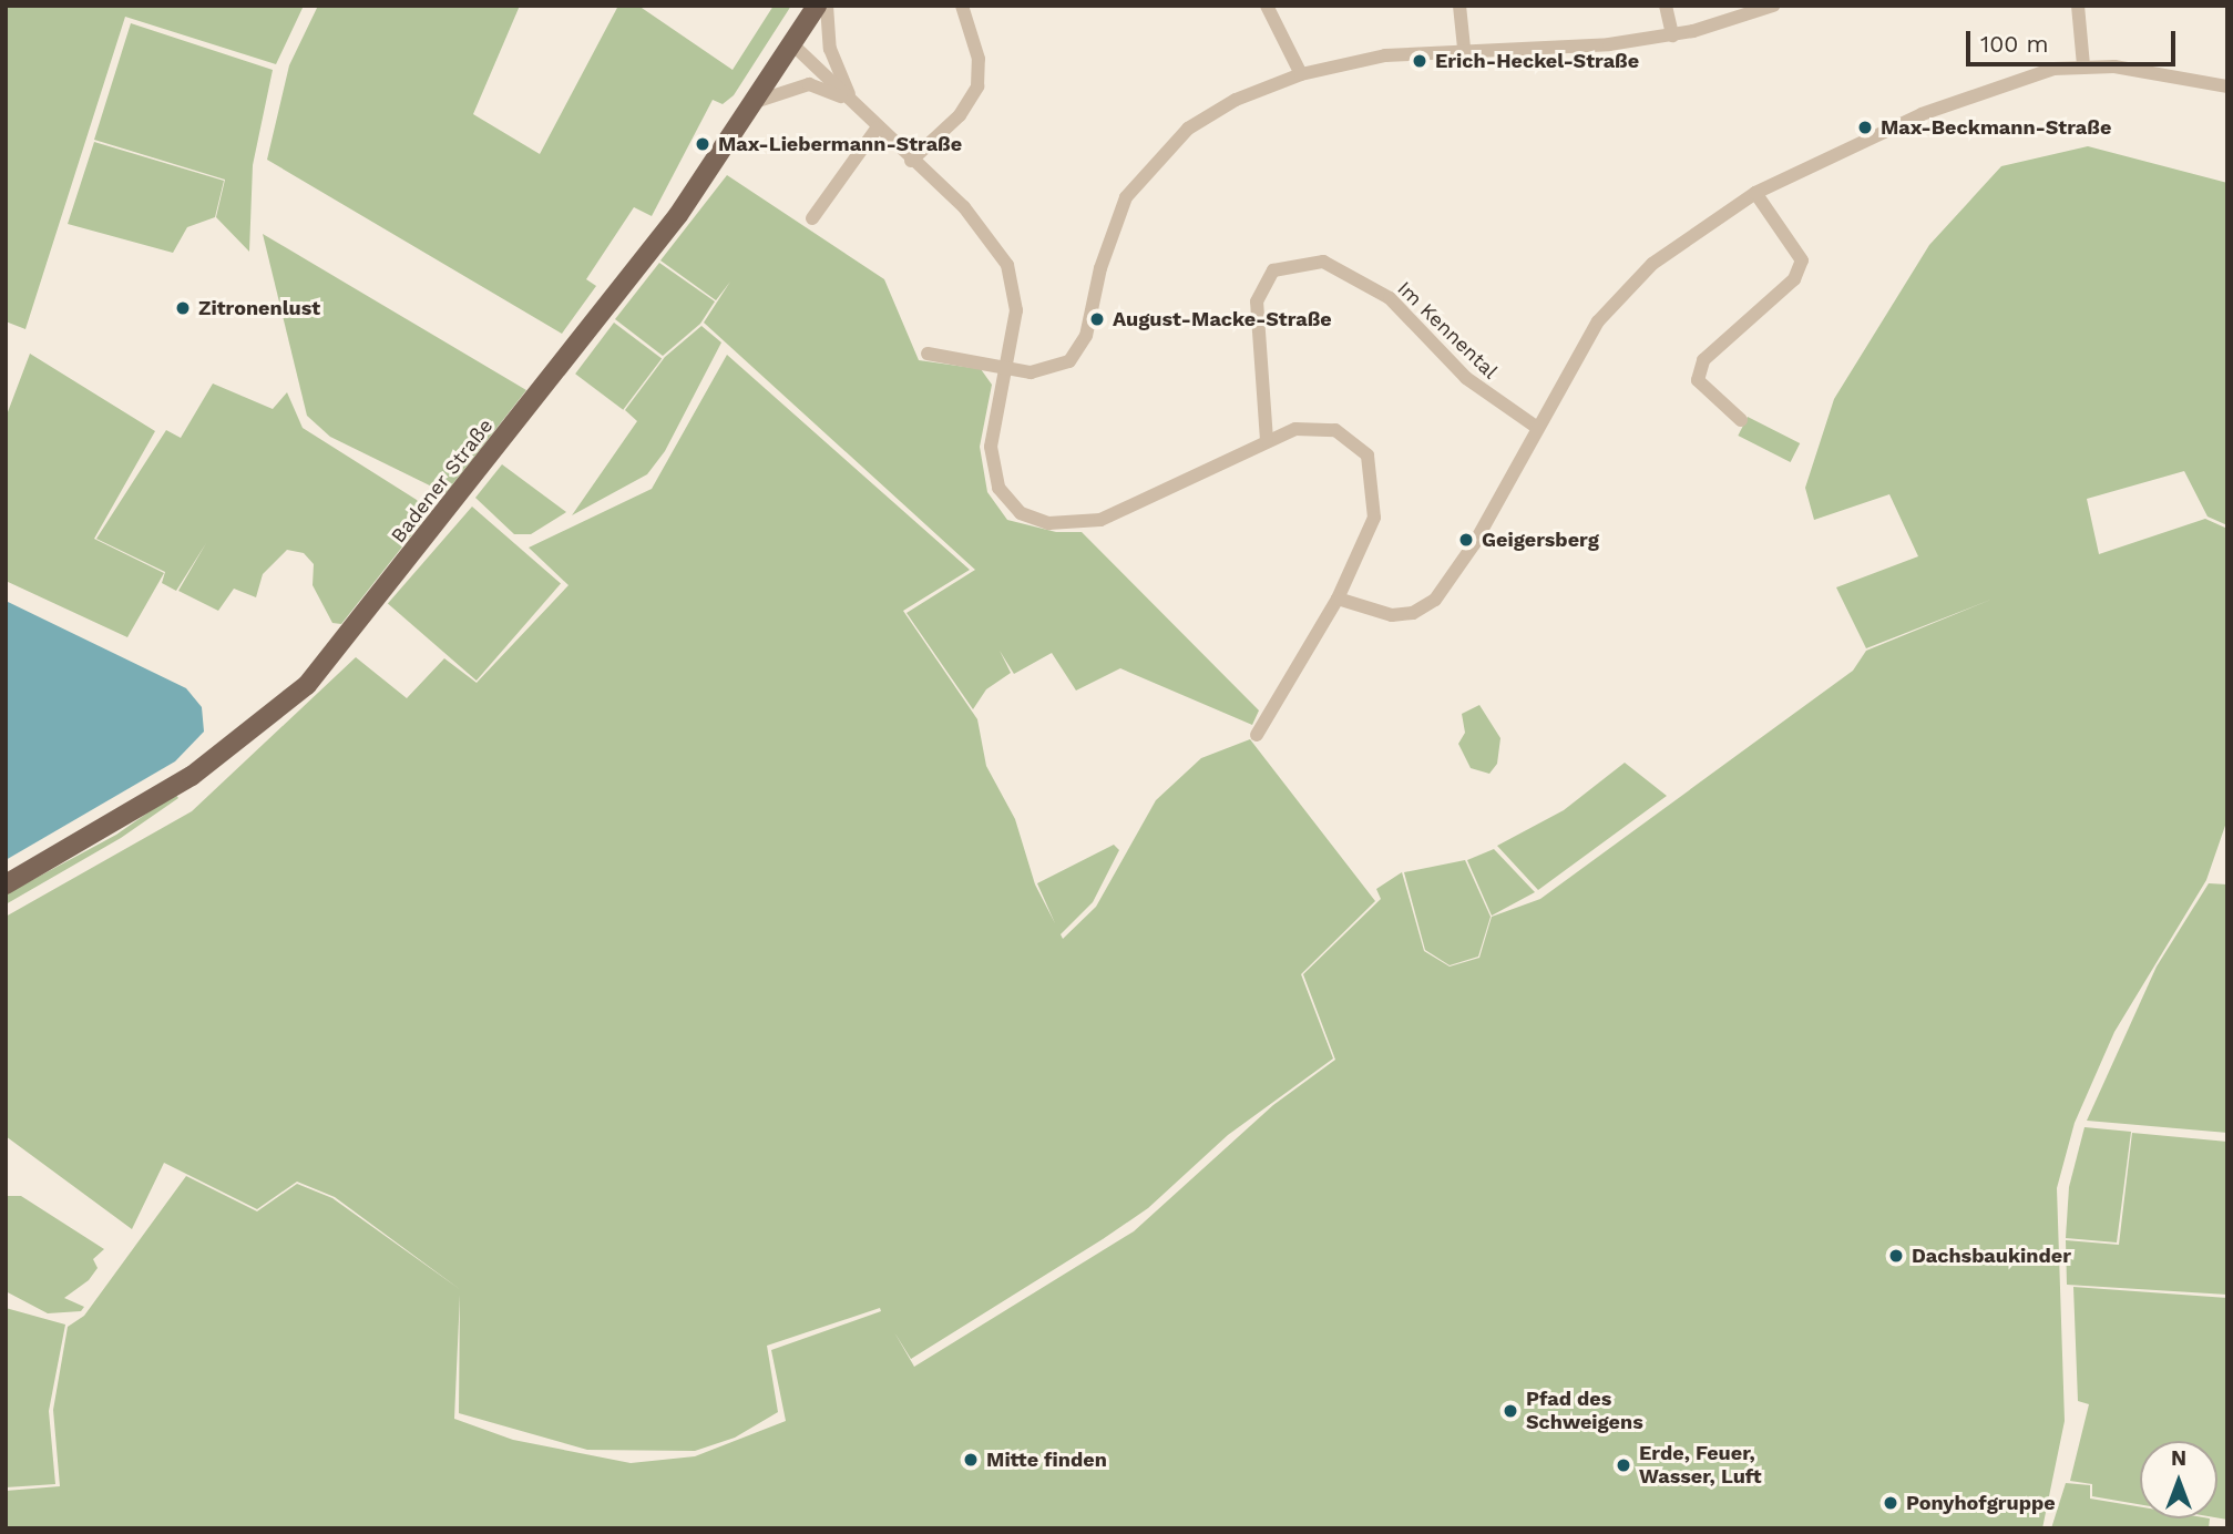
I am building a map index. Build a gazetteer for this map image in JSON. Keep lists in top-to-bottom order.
{
  "streets": {
    "main road": ["Badener Straße"],
    "street": ["Im Kennental"]
  },
  "places": [
    "Erich-Heckel-Straße",
    "Max-Beckmann-Straße",
    "Max-Liebermann-Straße",
    "Zitronenlust",
    "August-Macke-Straße",
    "Geigersberg",
    "Dachsbaukinder",
    "Pfad des Schweigens",
    "Mitte finden",
    "Erde, Feuer, Wasser, Luft",
    "Ponyhofgruppe"
  ],
  "scale_bar": "100 m",
  "north": "top"
}
